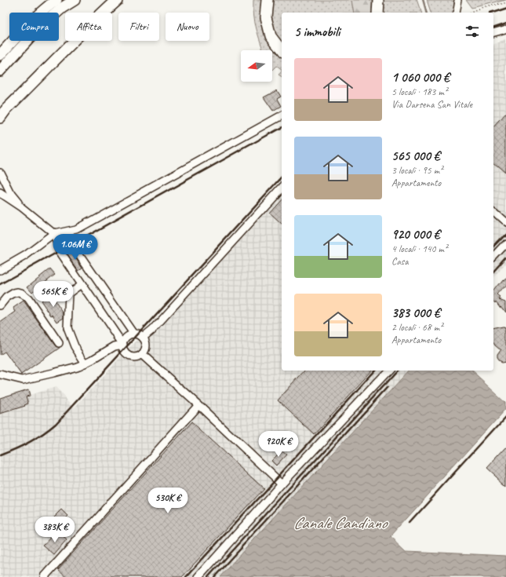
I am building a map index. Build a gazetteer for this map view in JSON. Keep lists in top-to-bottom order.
{
  "water": ["Canale Candiano"],
  "north": "left",
  "page": {
    "chip": [
      "Compra",
      "Affitta",
      "Filtri",
      "Nuovo"
    ],
    "heading": "5 immobili",
    "list": [
      {
        "name": "1 060 000 €",
        "note": "5 locali · 183 m² · Via Darsena San Vitale"
      },
      {
        "name": "565 000 €",
        "note": "3 locali · 95 m² · Appartamento"
      },
      {
        "name": "920 000 €",
        "note": "4 locali · 140 m² · Casa"
      },
      {
        "name": "383 000 €",
        "note": "2 locali · 68 m² · Appartamento"
      }
    ],
    "price": [
      "1.06M €",
      "565K €",
      "920K €",
      "530K €",
      "383K €"
    ]
  }
}
